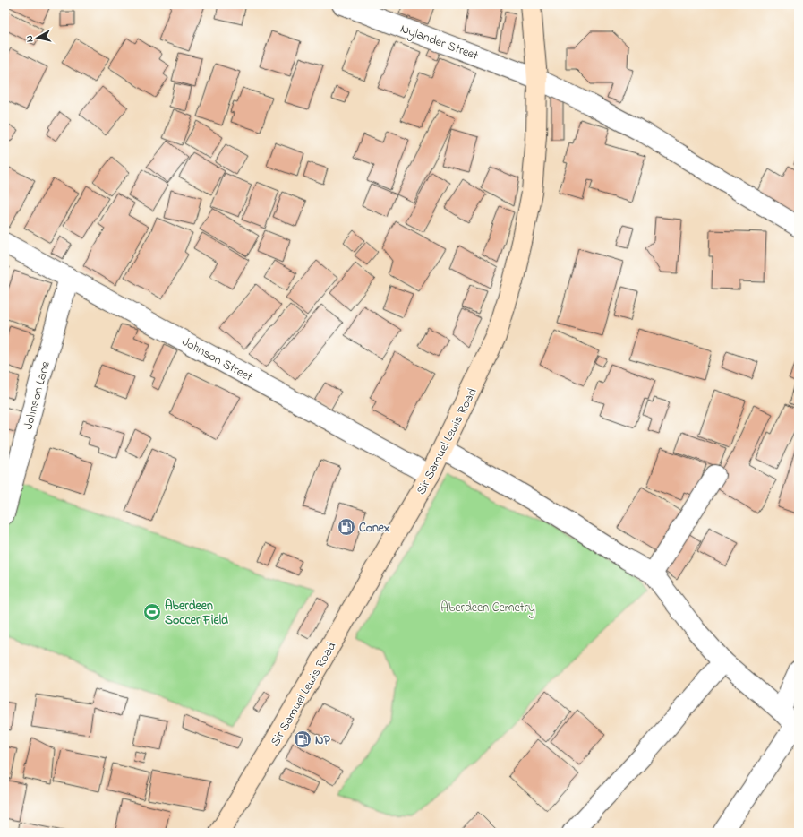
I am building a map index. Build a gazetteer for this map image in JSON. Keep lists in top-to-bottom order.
{
  "streets": {
    "main road": ["Sir Samuel Lewis Road"],
    "street": ["Nylander Street", "Johnson Street", "Johnson Lane"]
  },
  "crossings": [
    ["Nylander Street", "Sir Samuel Lewis Road"],
    ["Johnson Street", "Johnson Lane"],
    ["Johnson Street", "Sir Samuel Lewis Road"]
  ],
  "parks": ["Aberdeen Cemetry"],
  "places": {
    "fuel station": ["Conex", "NP"],
    "sports": ["Aberdeen Soccer Field"]
  },
  "north": "left"
}
